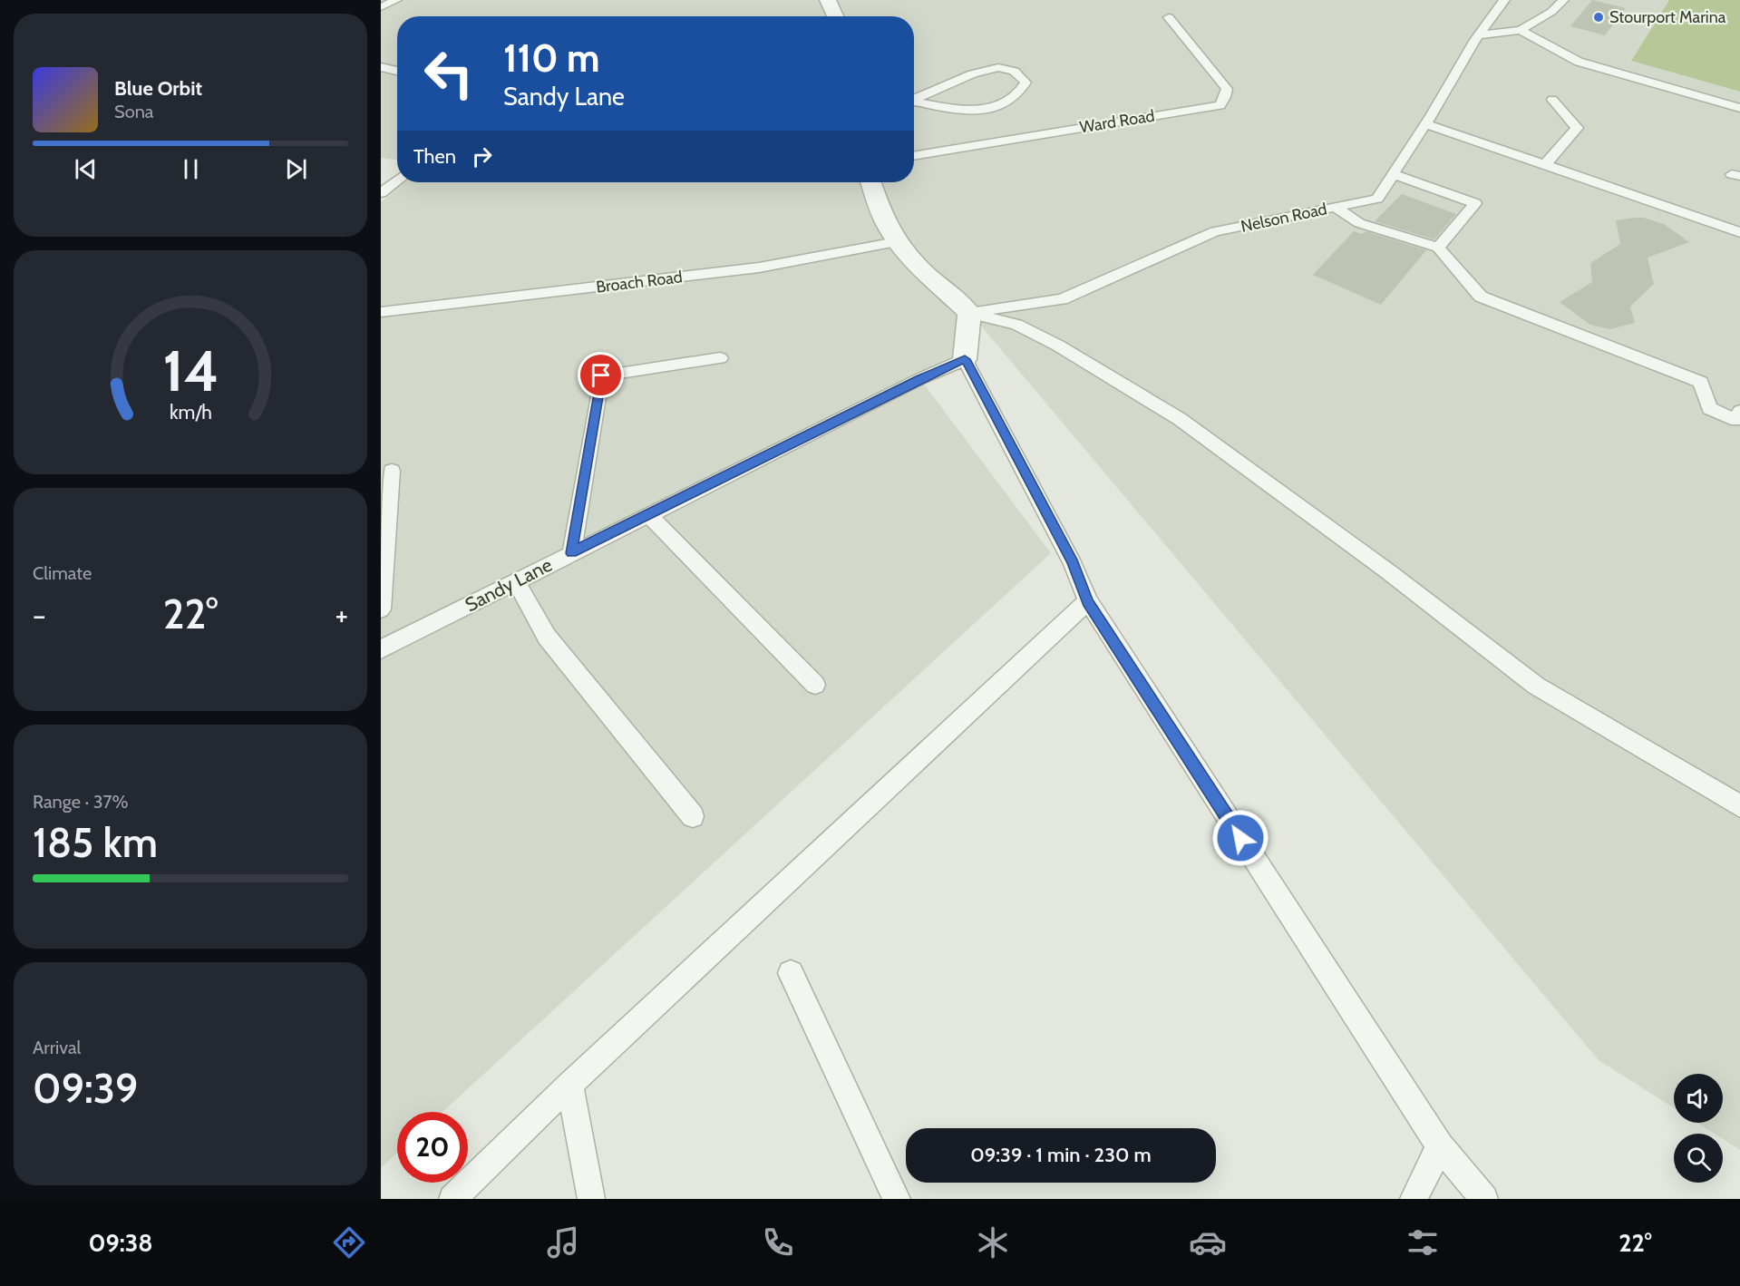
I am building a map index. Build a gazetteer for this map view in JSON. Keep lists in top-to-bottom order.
{
  "streets": {
    "lane": [
      "Ward Road",
      "Nelson Road",
      "Broach Road",
      "Sandy Lane"
    ]
  },
  "places": ["Stourport Marina"],
  "page": {
    "turn": ["110 m", "Sandy Lane"],
    "song": ["Blue Orbit", "Sona"],
    "then": "Then",
    "tile": [
      "Climate",
      ["Range · 37%", "185 km"],
      ["Arrival", "09:39"]
    ],
    "heat": ["−", "22°", "+"],
    "limit": "20",
    "trip": "09:39 · 1 min · 230 m",
    "tabs": ["09:38", "22°"],
    "gauge": ["14", "km/h"]
  }
}
